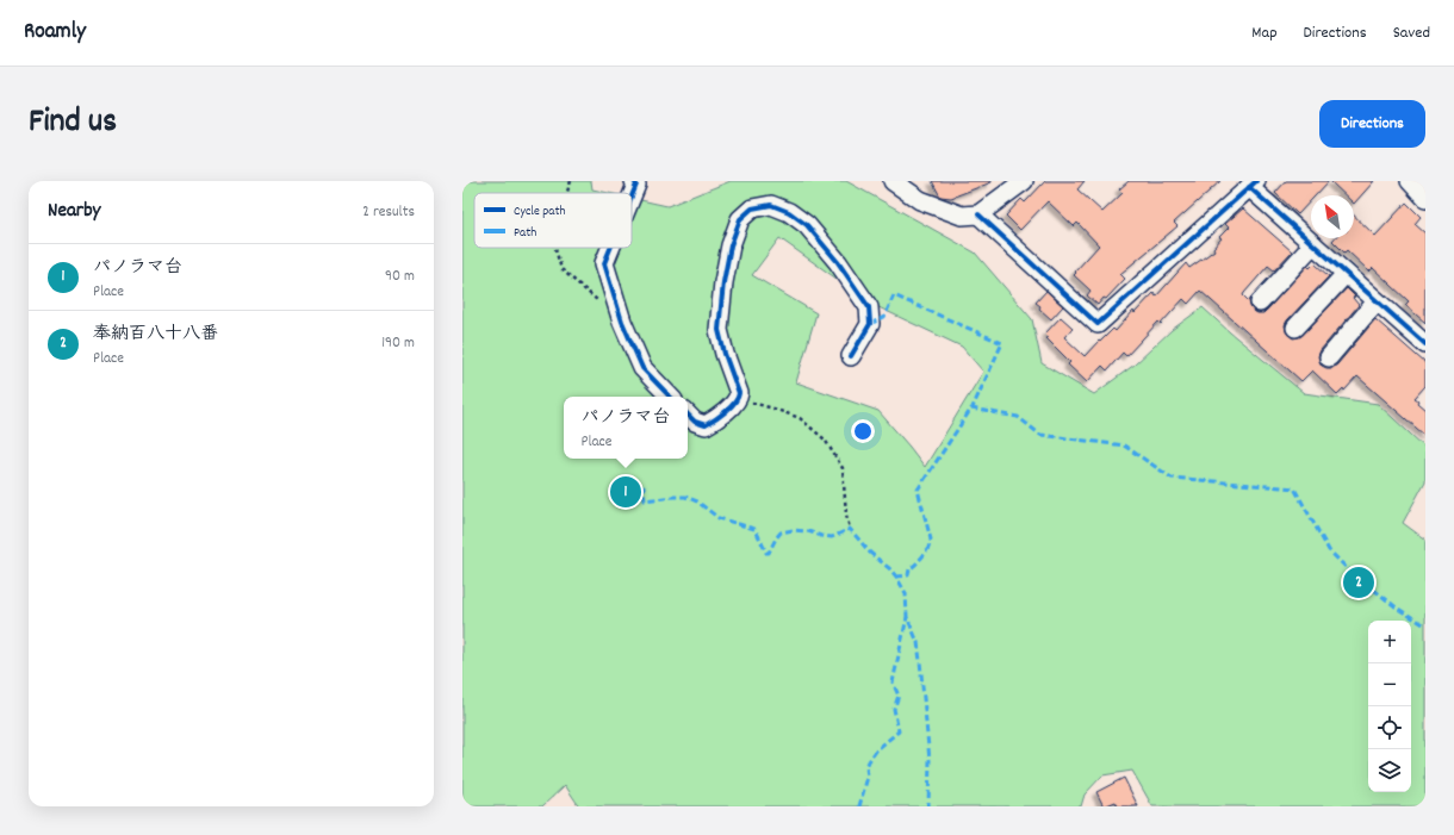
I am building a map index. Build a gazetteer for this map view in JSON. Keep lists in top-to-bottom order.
{
  "legend": ["Cycle path", "Path"],
  "north": "top left",
  "page": {
    "header": "Roamly",
    "nav": ["Map", "Directions", "Saved"],
    "title": "Find us",
    "buttons": "Directions",
    "heading": ["Nearby", "2 results"],
    "list": [
      {
        "mark": "1",
        "name": "パノラマ台",
        "note": "Place",
        "value": "90 m"
      },
      {
        "mark": "2",
        "name": "奉納百八十八番",
        "note": "Place",
        "value": "190 m"
      }
    ],
    "popup": ["パノラマ台", "Place"],
    "pins": ["1", "2"],
    "map_buttons": ["+", "−"]
  }
}
